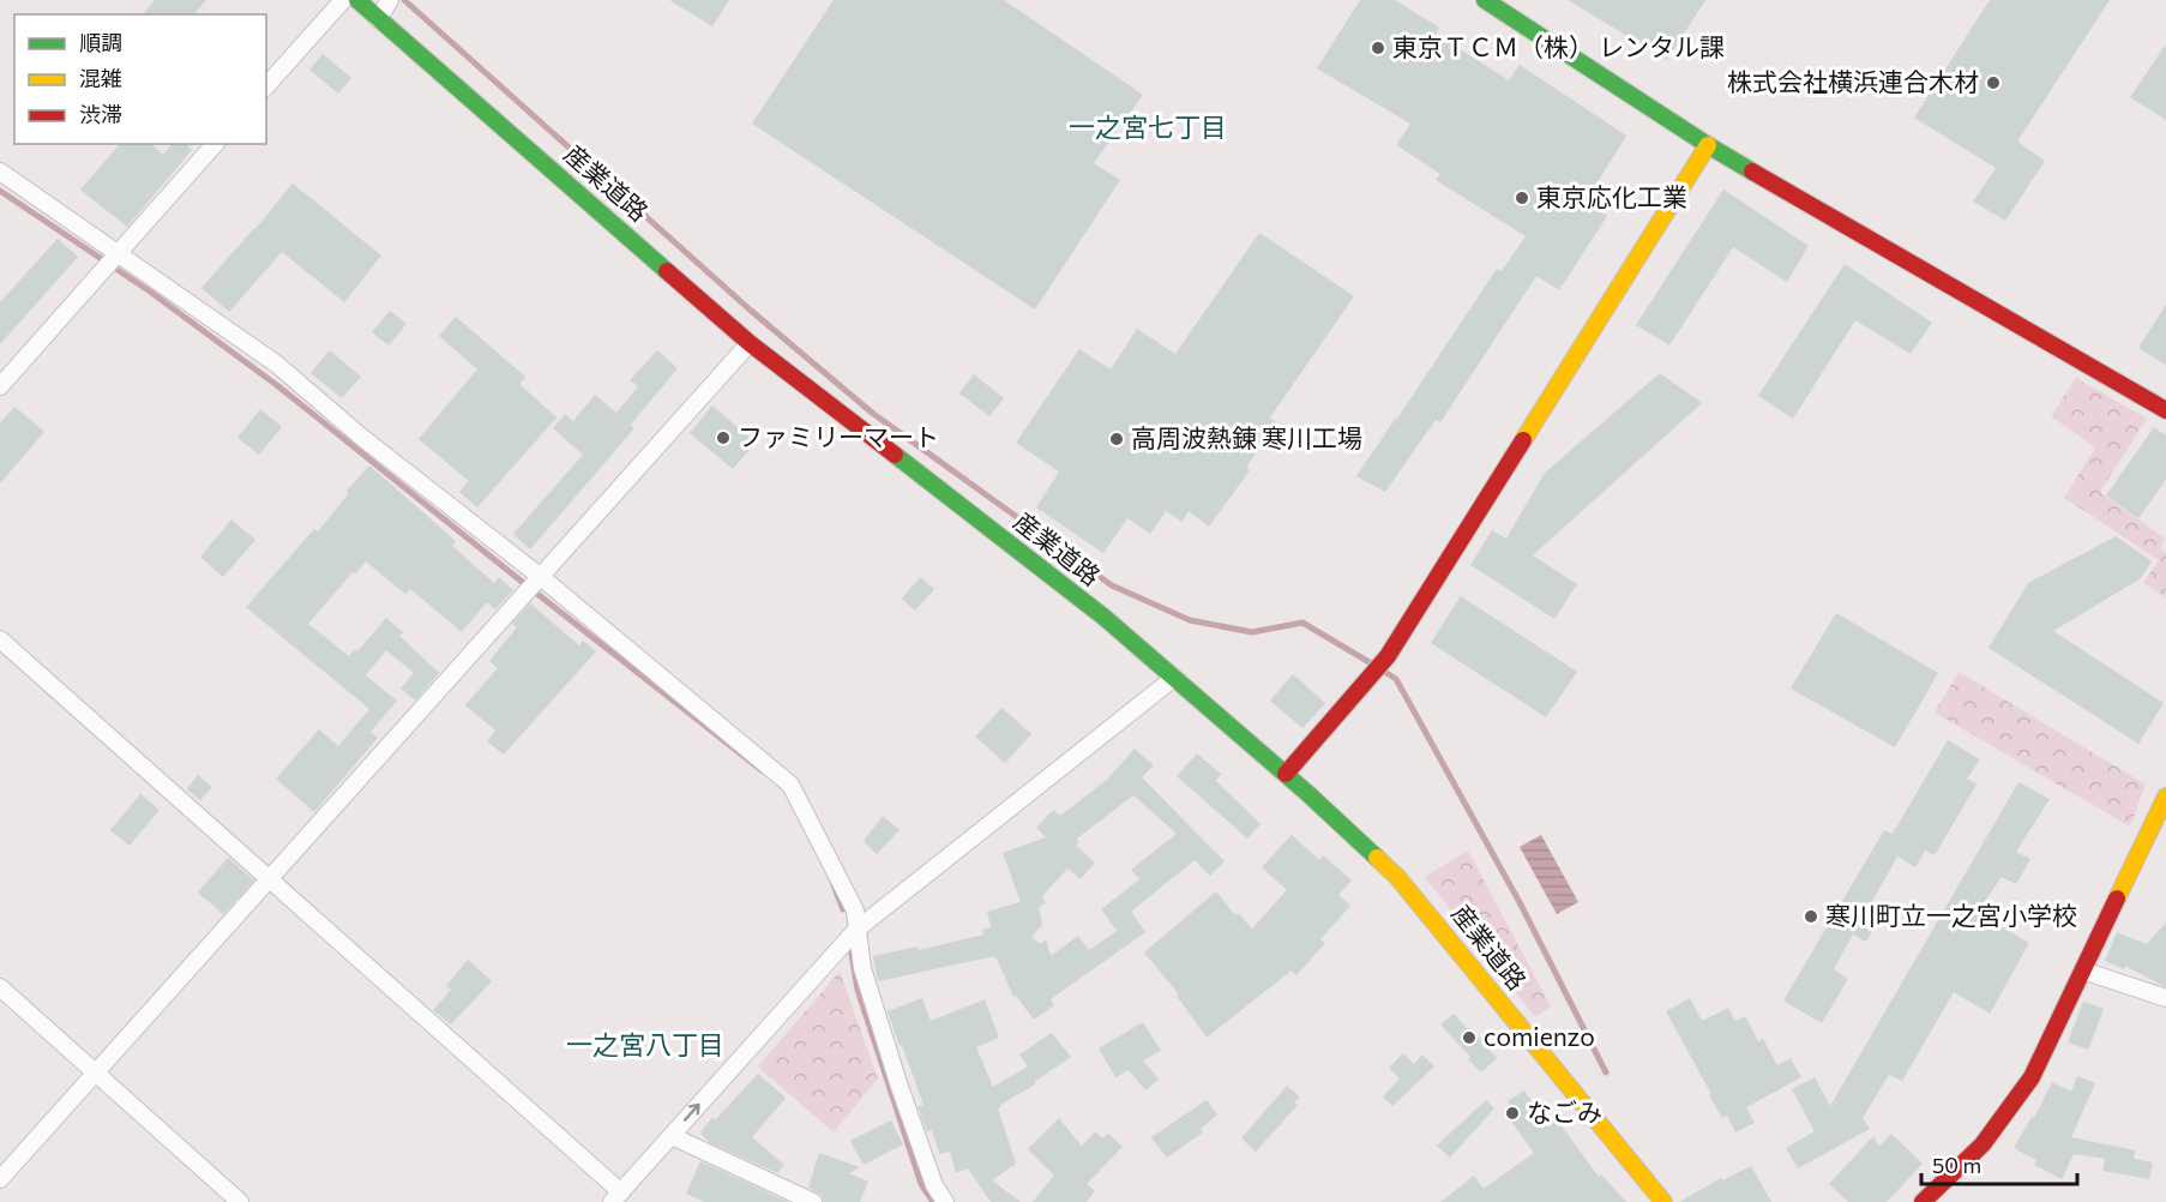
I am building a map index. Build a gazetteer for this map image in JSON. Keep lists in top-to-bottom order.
{
  "streets": {
    "street": ["産業道路"]
  },
  "districts": ["一之宮七丁目", "一之宮八丁目"],
  "places": [
    "東京ＴＣＭ（株） レンタル課",
    "株式会社横浜連合木材",
    "東京応化工業",
    "ファミリーマート",
    "高周波熱錬 寒川工場",
    "寒川町立一之宮小学校",
    "comienzo",
    "なごみ"
  ],
  "legend": ["順調", "混雑", "渋滞"],
  "scale_bar": "50 m"
}
